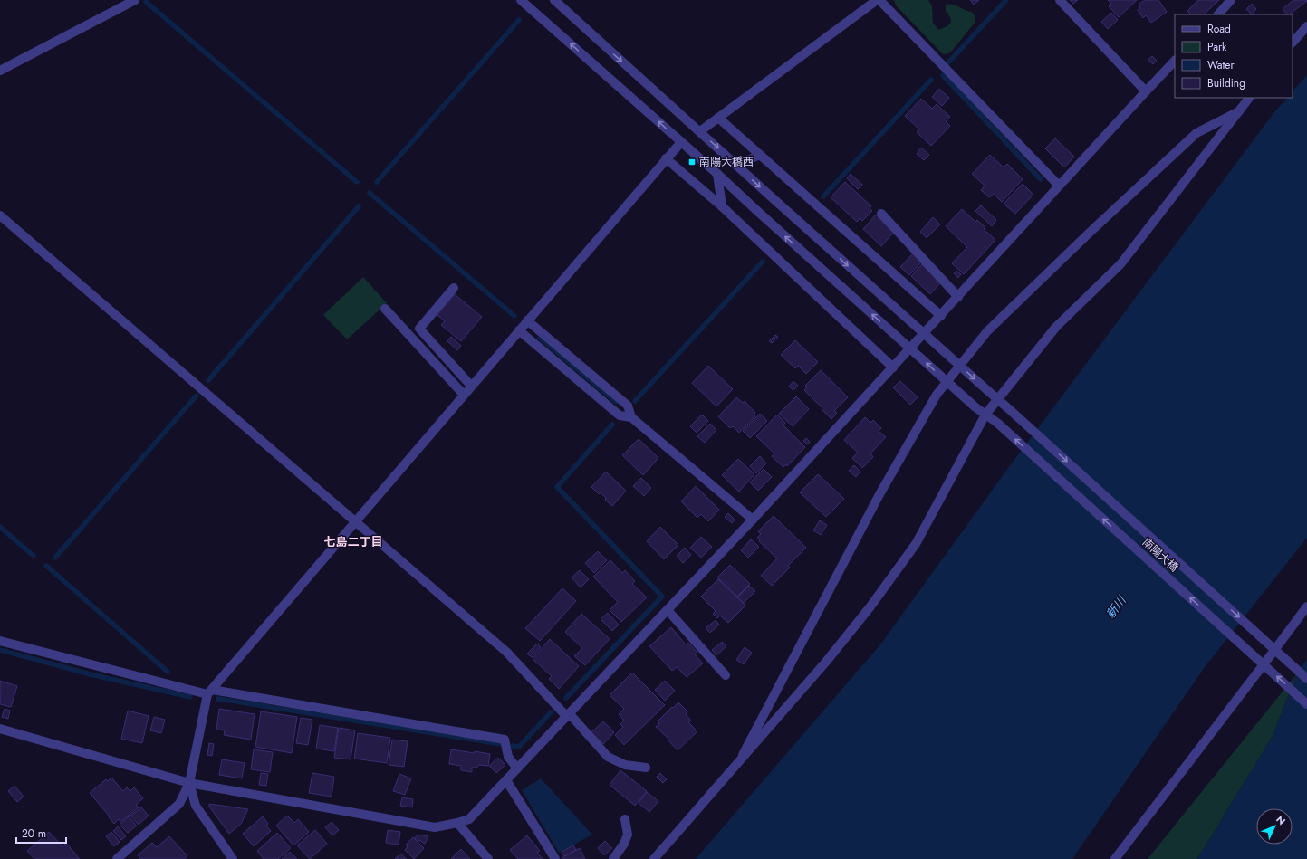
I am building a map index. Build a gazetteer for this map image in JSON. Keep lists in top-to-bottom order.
{
  "streets": {
    "street": ["南陽大橋"]
  },
  "districts": ["七島二丁目"],
  "water": ["新川"],
  "places": {
    "transit": ["南陽大橋西"]
  },
  "legend": [
    "Road",
    "Park",
    "Water",
    "Building"
  ],
  "scale_bar": "20 m",
  "north": "top right"
}
